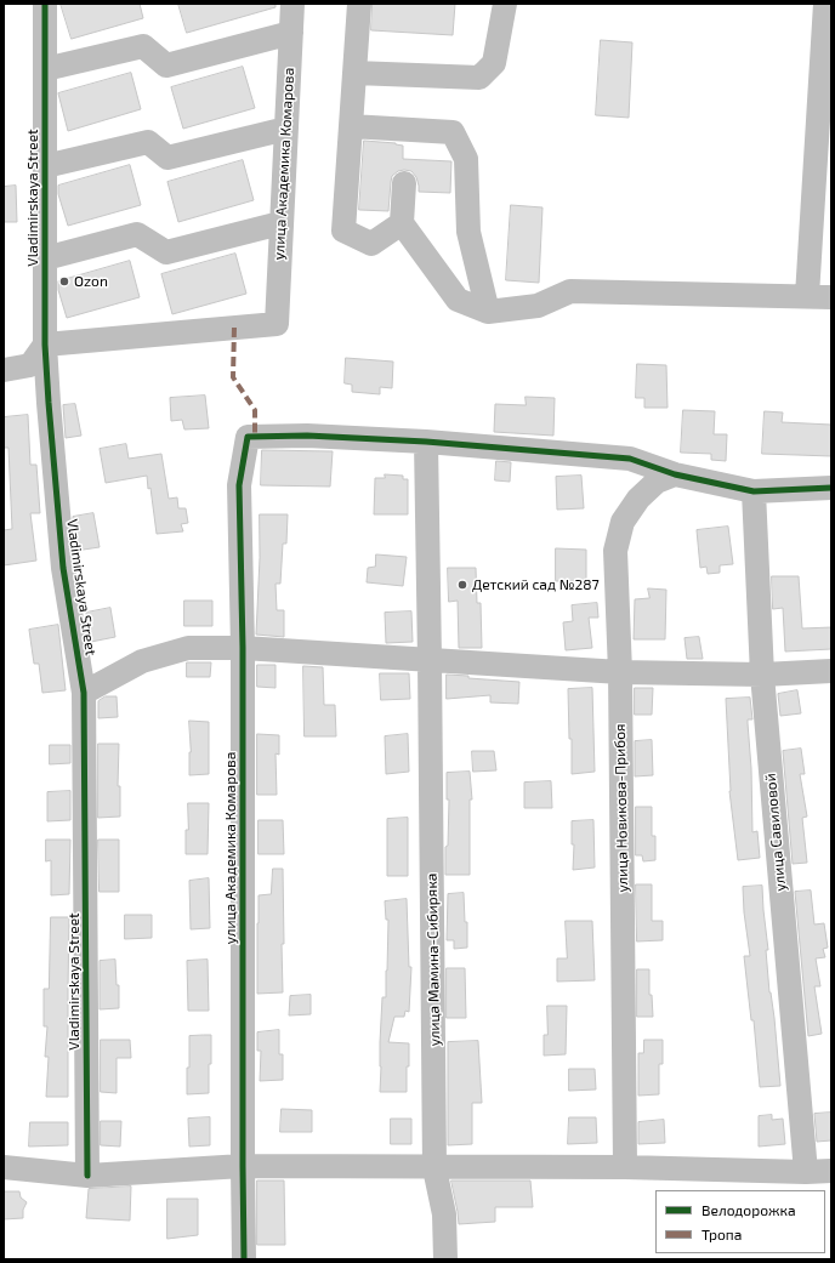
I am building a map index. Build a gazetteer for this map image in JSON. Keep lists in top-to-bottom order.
{
  "streets": {
    "street": [
      "улица Академика Комарова",
      "Vladimirskaya Street",
      "улица Новикова-Прибоя",
      "улица Савиловой",
      "улица Мамина-Сибиряка"
    ]
  },
  "crossings": [
    ["улица Академика Комарова", "Vladimirskaya Street"],
    ["улица Академика Комарова", "улица Мамина-Сибиряка"]
  ],
  "places": ["Ozon", "Детский сад №287"],
  "legend": ["Велодорожка", "Тропа"]
}
